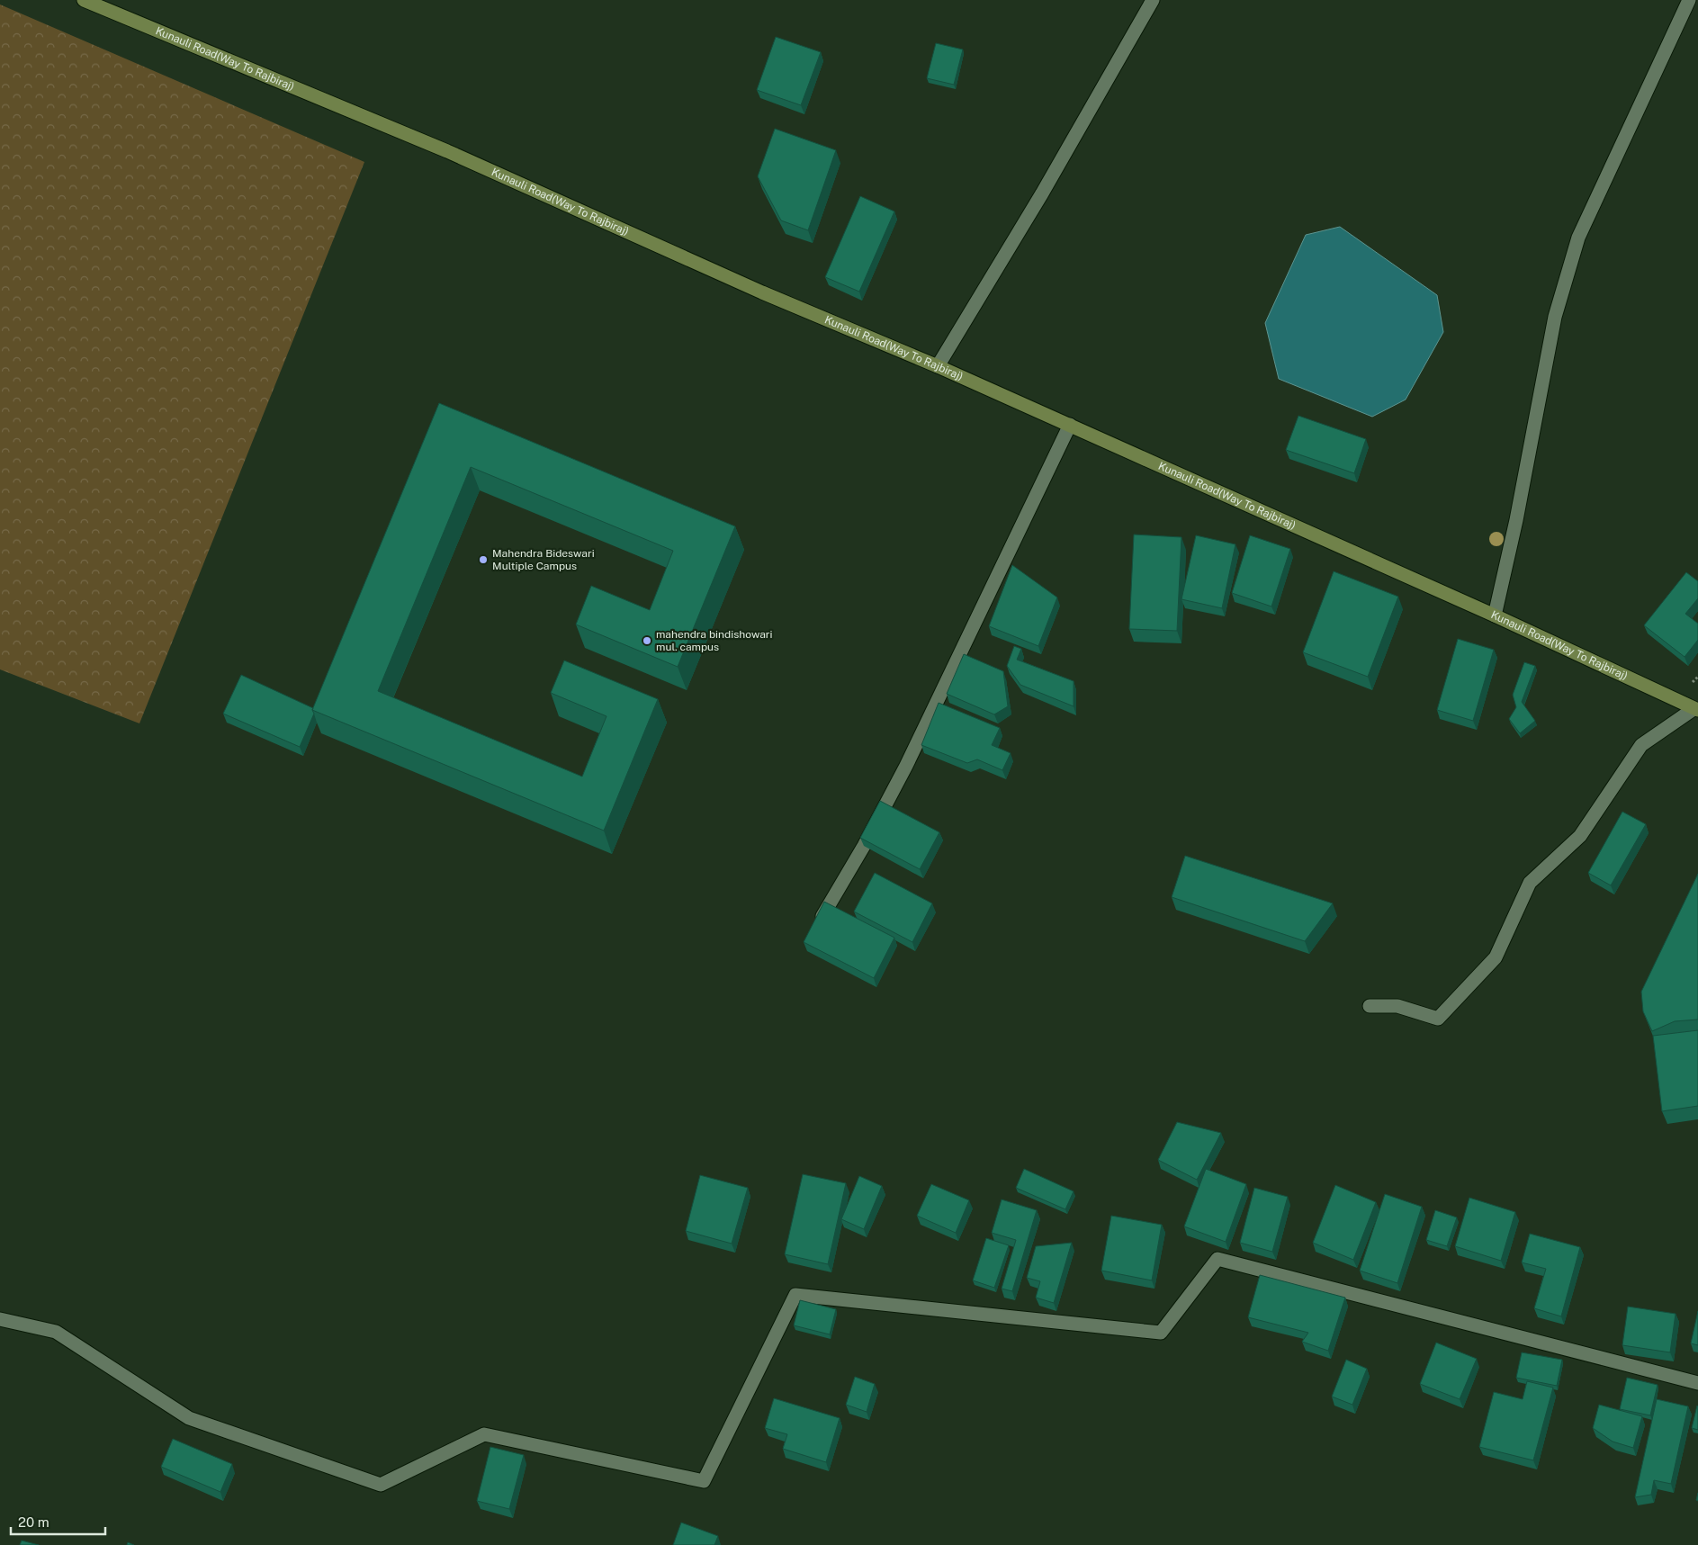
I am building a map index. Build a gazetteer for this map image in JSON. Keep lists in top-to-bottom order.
{
  "streets": {
    "main road": ["Kunauli Road(Way To Rajbiraj)"]
  },
  "places": ["Mahendra Bideswari Multiple Campus", "mahendra bindishowari mul. campus"],
  "scale_bar": "20 m"
}
